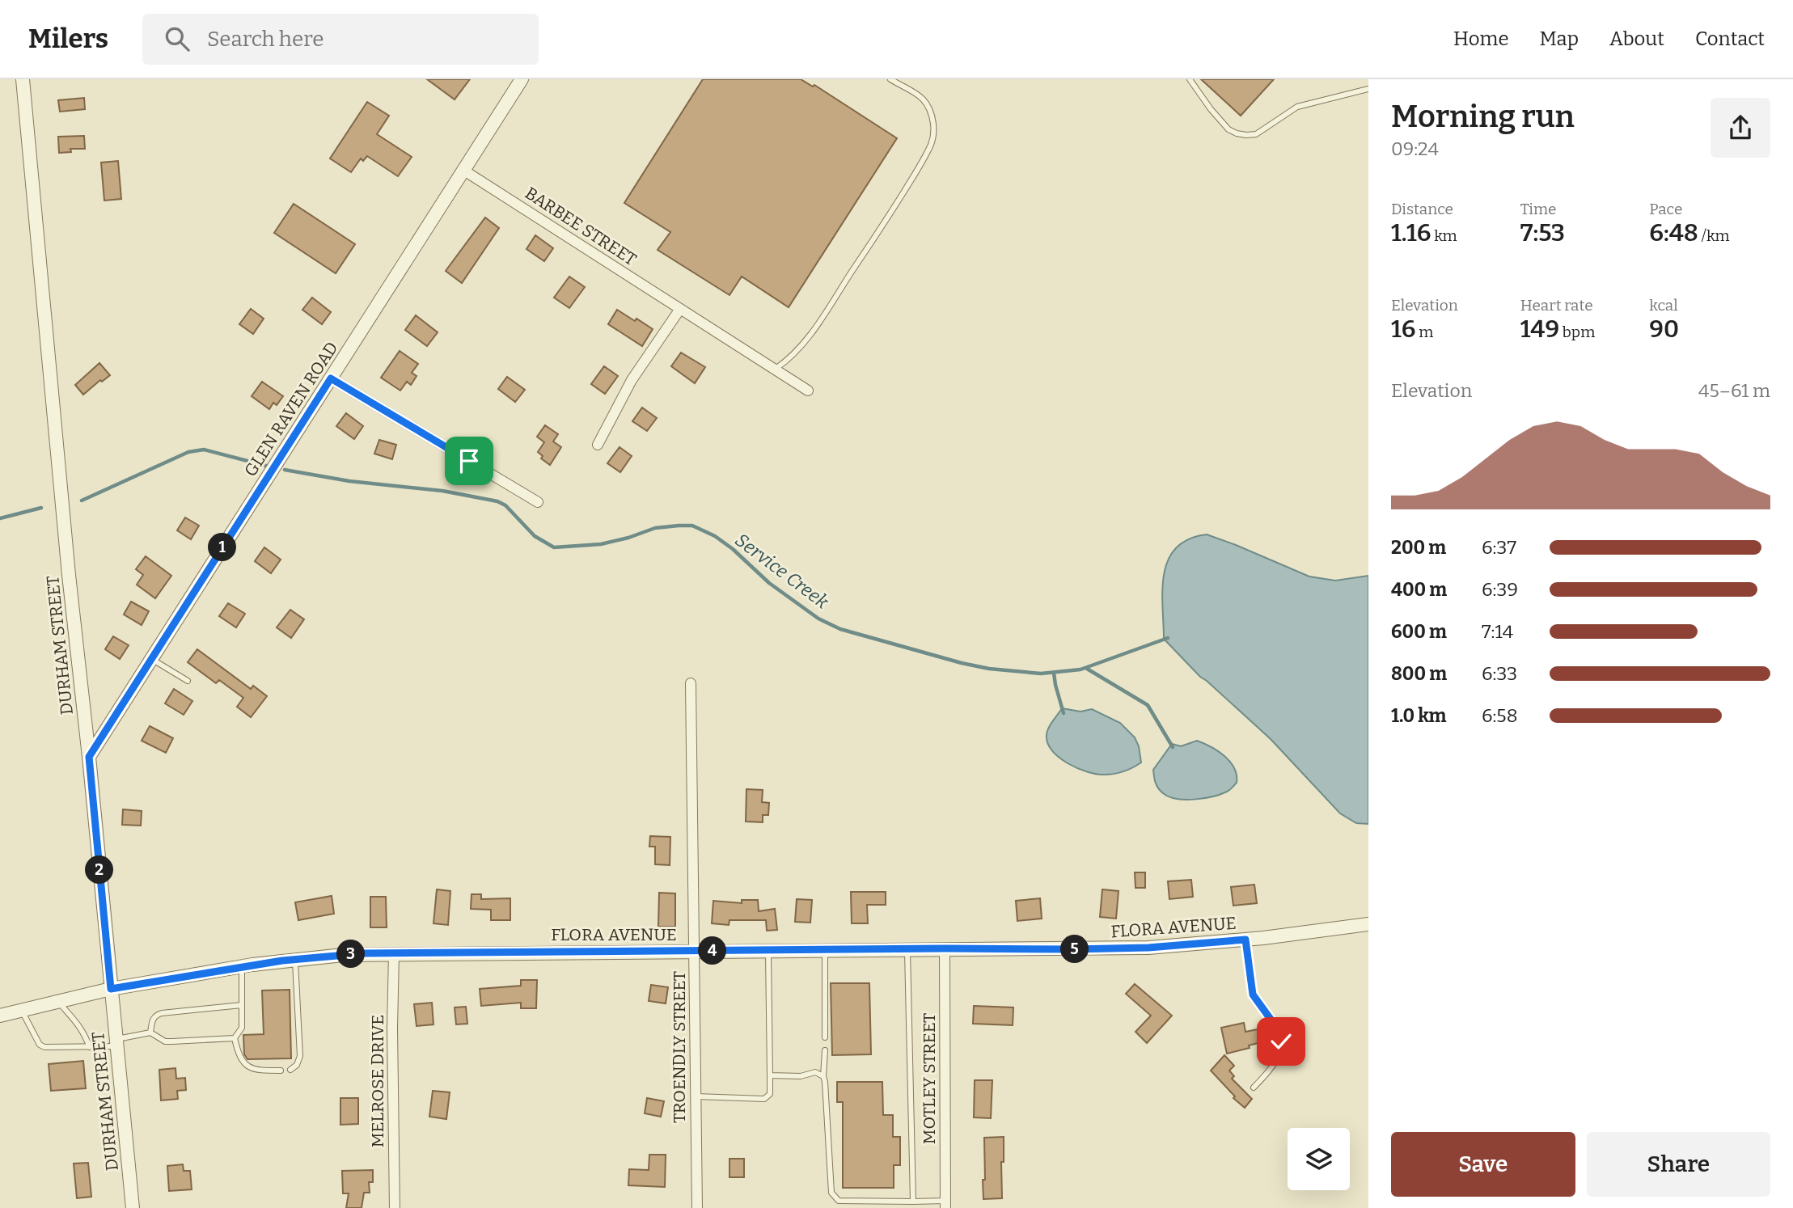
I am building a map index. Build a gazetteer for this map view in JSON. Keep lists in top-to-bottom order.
{
  "streets": {
    "street": [
      "BARBEE STREET",
      "GLEN RAVEN ROAD",
      "DURHAM STREET",
      "FLORA AVENUE",
      "TROENDLY STREET",
      "MOTLEY STREET",
      "MELROSE DRIVE"
    ]
  },
  "crossings": [
    ["BARBEE STREET", "GLEN RAVEN ROAD"],
    ["GLEN RAVEN ROAD", "DURHAM STREET"],
    ["DURHAM STREET", "FLORA AVENUE"],
    ["FLORA AVENUE", "TROENDLY STREET"],
    ["FLORA AVENUE", "MOTLEY STREET"],
    ["FLORA AVENUE", "MELROSE DRIVE"]
  ],
  "water": ["Service Creek"],
  "page": {
    "header": "Milers",
    "search": "Search here",
    "nav": [
      "Home",
      "Map",
      "About",
      "Contact"
    ],
    "heading": ["Morning run", "09:24"],
    "stats": [
      ["Distance", "1.16 km"],
      ["Time", "7:53"],
      ["Pace", "6:48 /km"],
      ["Elevation", "16 m"],
      ["Heart rate", "149 bpm"],
      ["kcal", "90"]
    ],
    "chart": ["Elevation", "45–61 m"],
    "list": [
      {
        "name": "200 m",
        "note": "6:37"
      },
      {
        "name": "400 m",
        "note": "6:39"
      },
      {
        "name": "600 m",
        "note": "7:14"
      },
      {
        "name": "800 m",
        "note": "6:33"
      },
      {
        "name": "1.0 km",
        "note": "6:58"
      }
    ],
    "pins": [
      "1",
      "2",
      "5",
      "4",
      "3"
    ],
    "buttons": ["Save", "Share"]
  }
}
